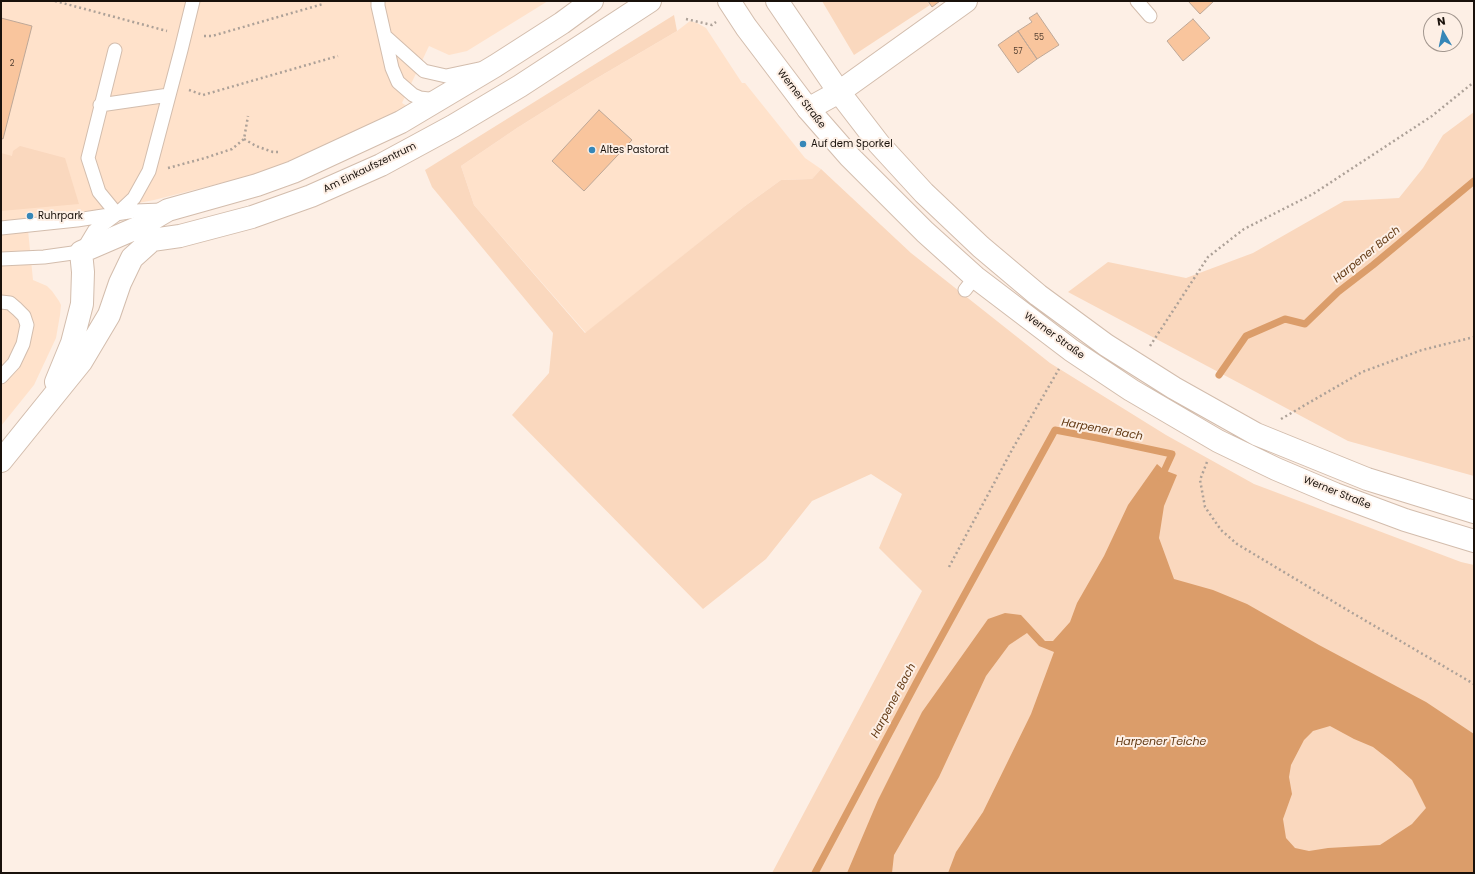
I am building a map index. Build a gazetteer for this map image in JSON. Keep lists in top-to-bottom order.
{
  "streets": {
    "main road": ["Werner Straße", "Am Einkaufszentrum"]
  },
  "water": ["Harpener Bach", "Harpener Teiche"],
  "places": ["Auf dem Sporkel", "Altes Pastorat", "Ruhrpark"],
  "house_numbers": ["55", "57", "2"],
  "north": "top"
}
